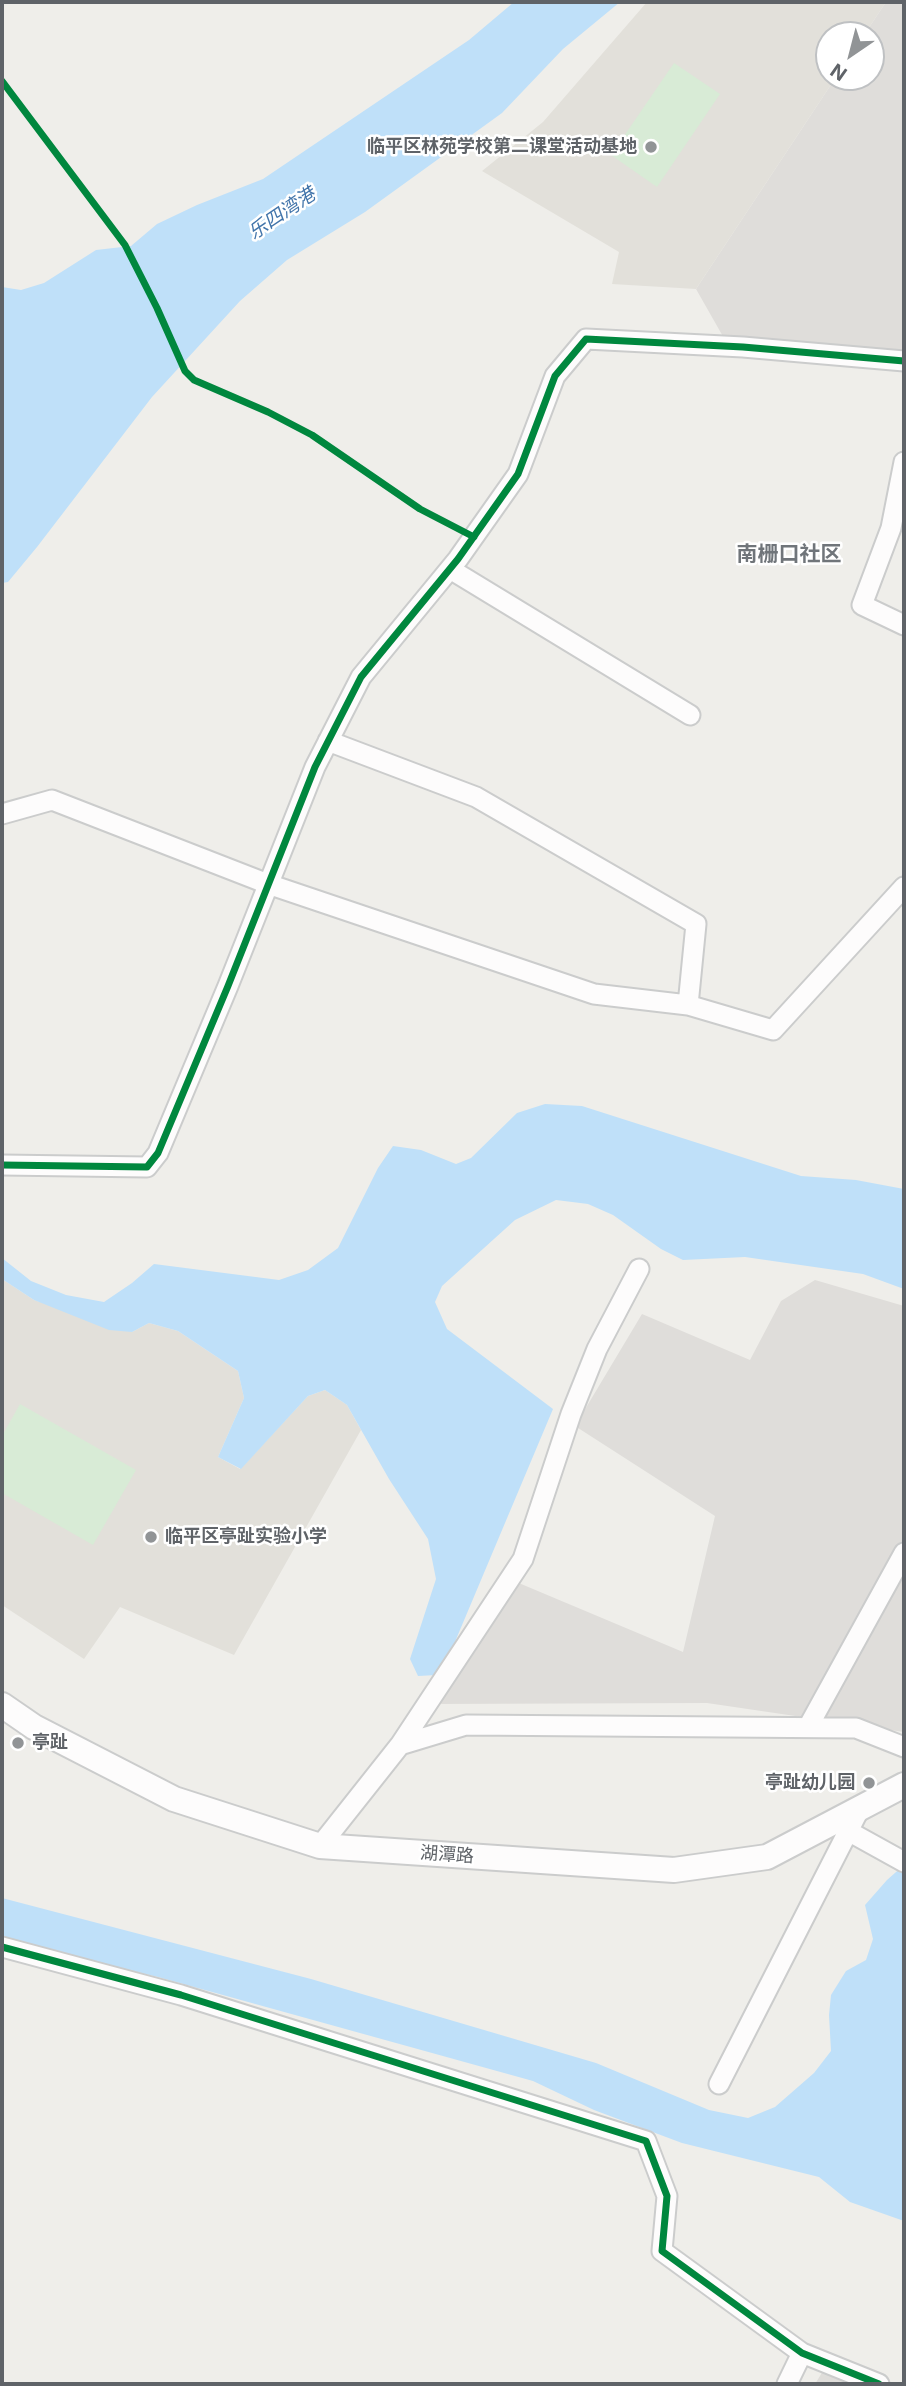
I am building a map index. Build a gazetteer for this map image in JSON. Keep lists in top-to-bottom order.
{
  "streets": {
    "street": ["湖潭路"]
  },
  "districts": ["南栅口社区"],
  "water": ["乐四湾港"],
  "places": [
    "临平区林苑学校第二课堂活动基地",
    "临平区亭趾实验小学",
    "亭趾",
    "亭趾幼儿园"
  ],
  "north": "bottom left"
}
